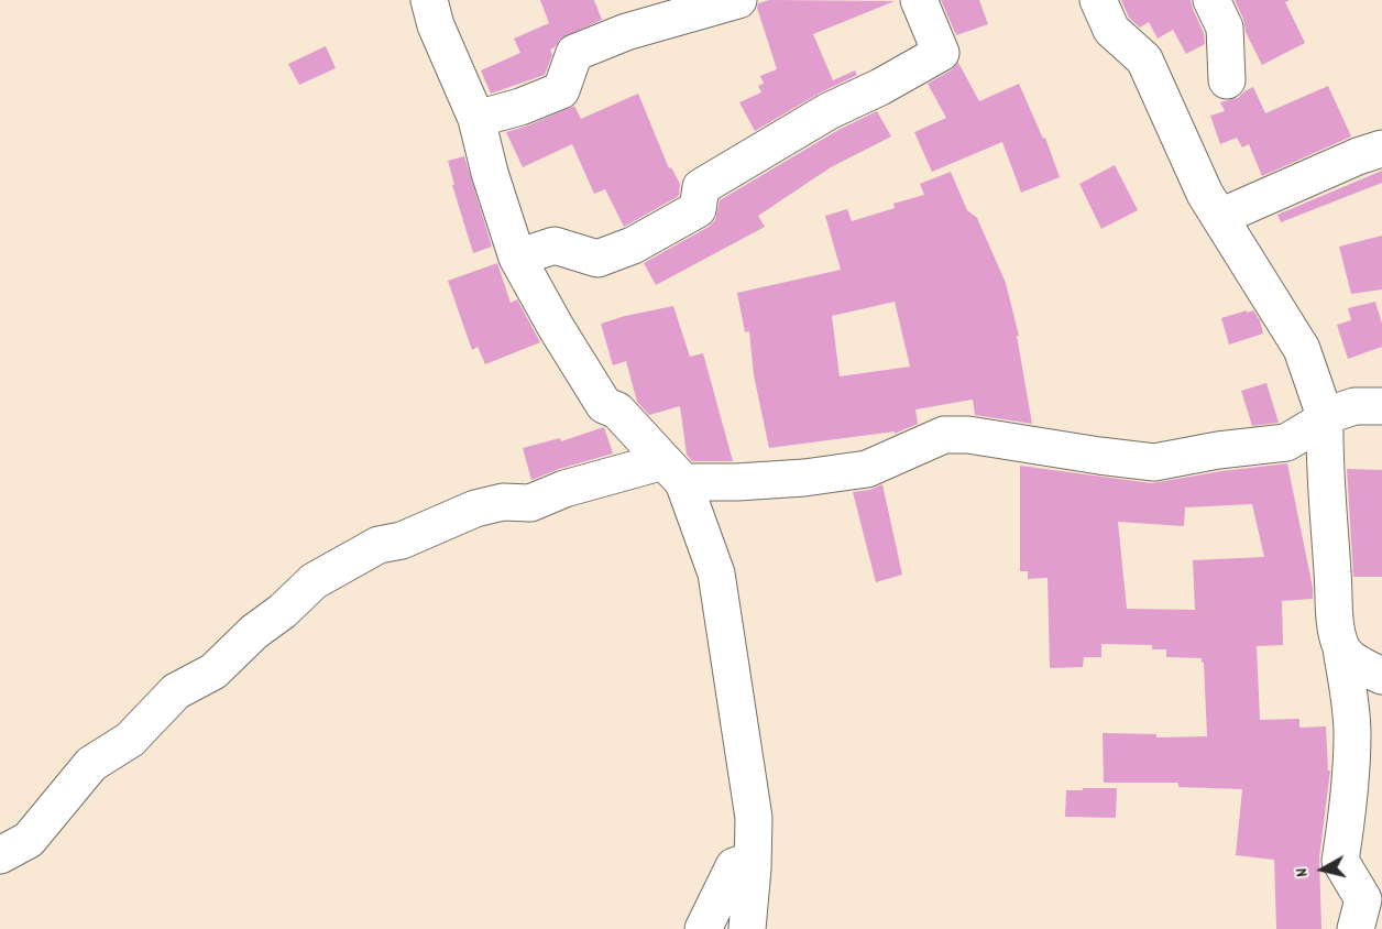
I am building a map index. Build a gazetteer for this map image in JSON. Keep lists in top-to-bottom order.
{
  "north": "left"
}
